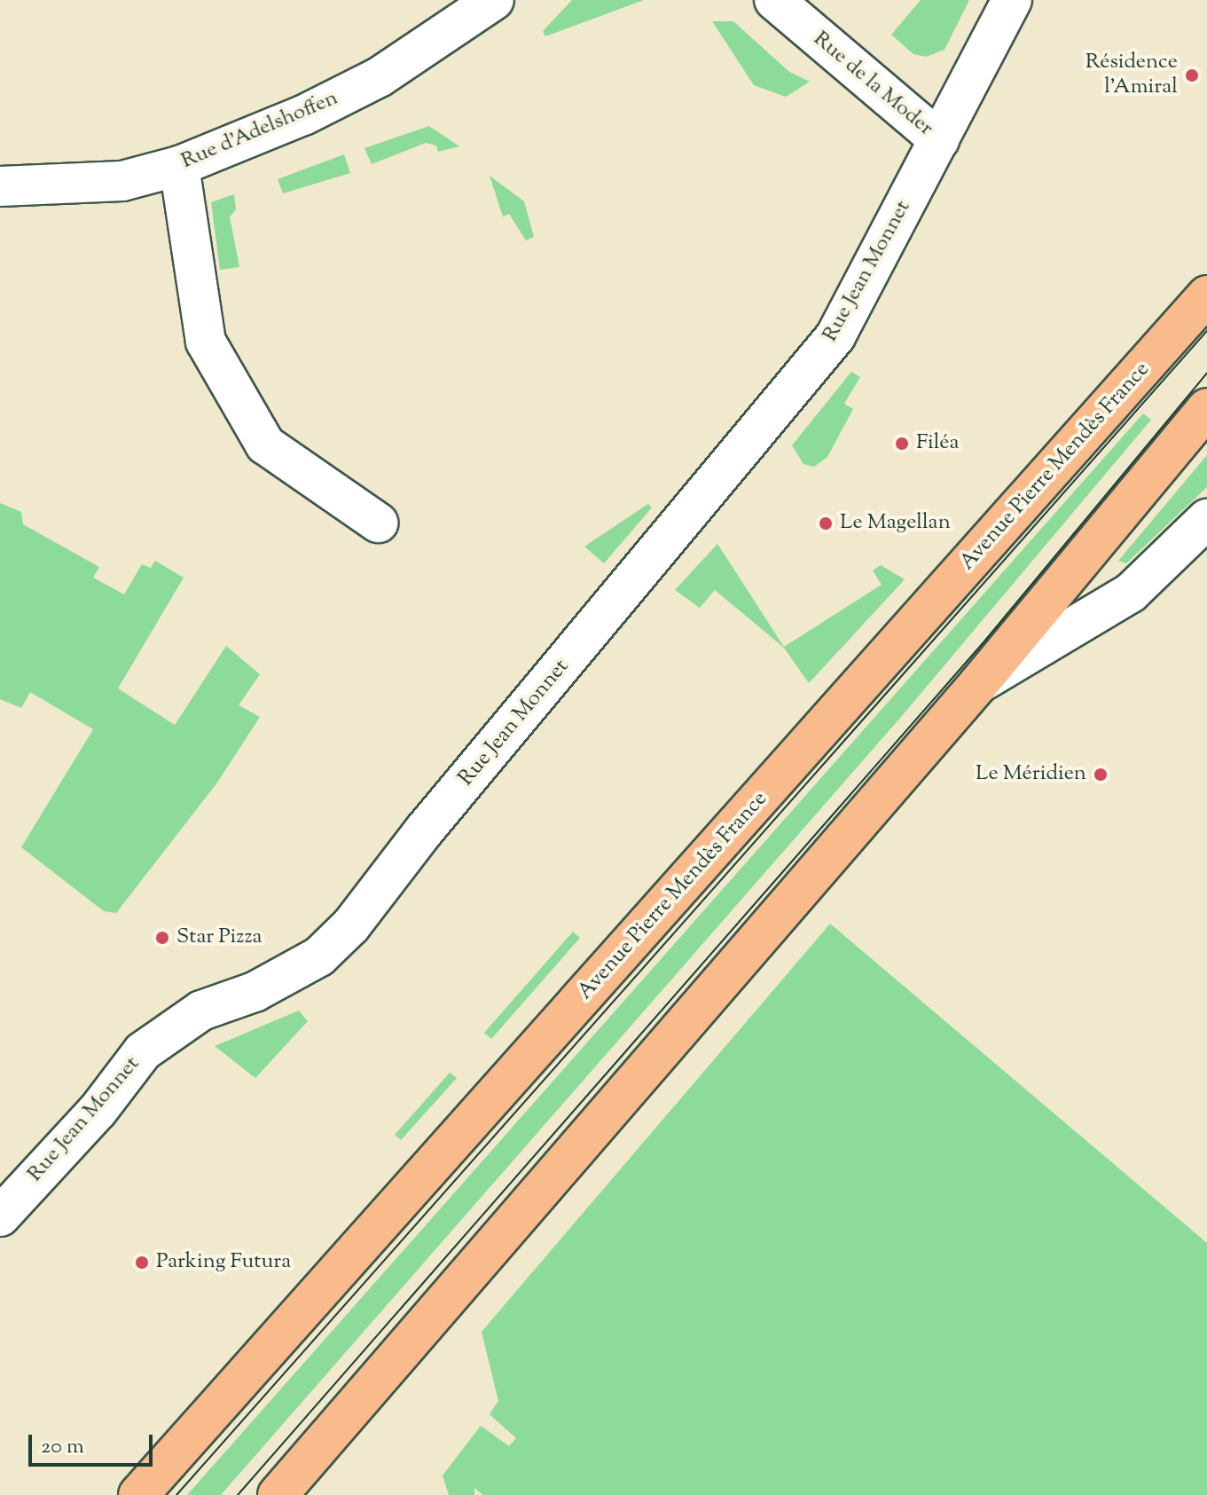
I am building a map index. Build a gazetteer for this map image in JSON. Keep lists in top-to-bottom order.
{
  "streets": {
    "main road": ["Avenue Pierre Mendès France"],
    "street": ["Rue de la Moder", "Rue d'Adelshoffen", "Rue Jean Monnet"]
  },
  "crossings": [
    ["Rue de la Moder", "Rue Jean Monnet"]
  ],
  "places": [
    "Résidence l'Amiral",
    "Filéa",
    "Le Magellan",
    "Le Méridien",
    "Star Pizza",
    "Parking Futura"
  ],
  "scale_bar": "20 m"
}
